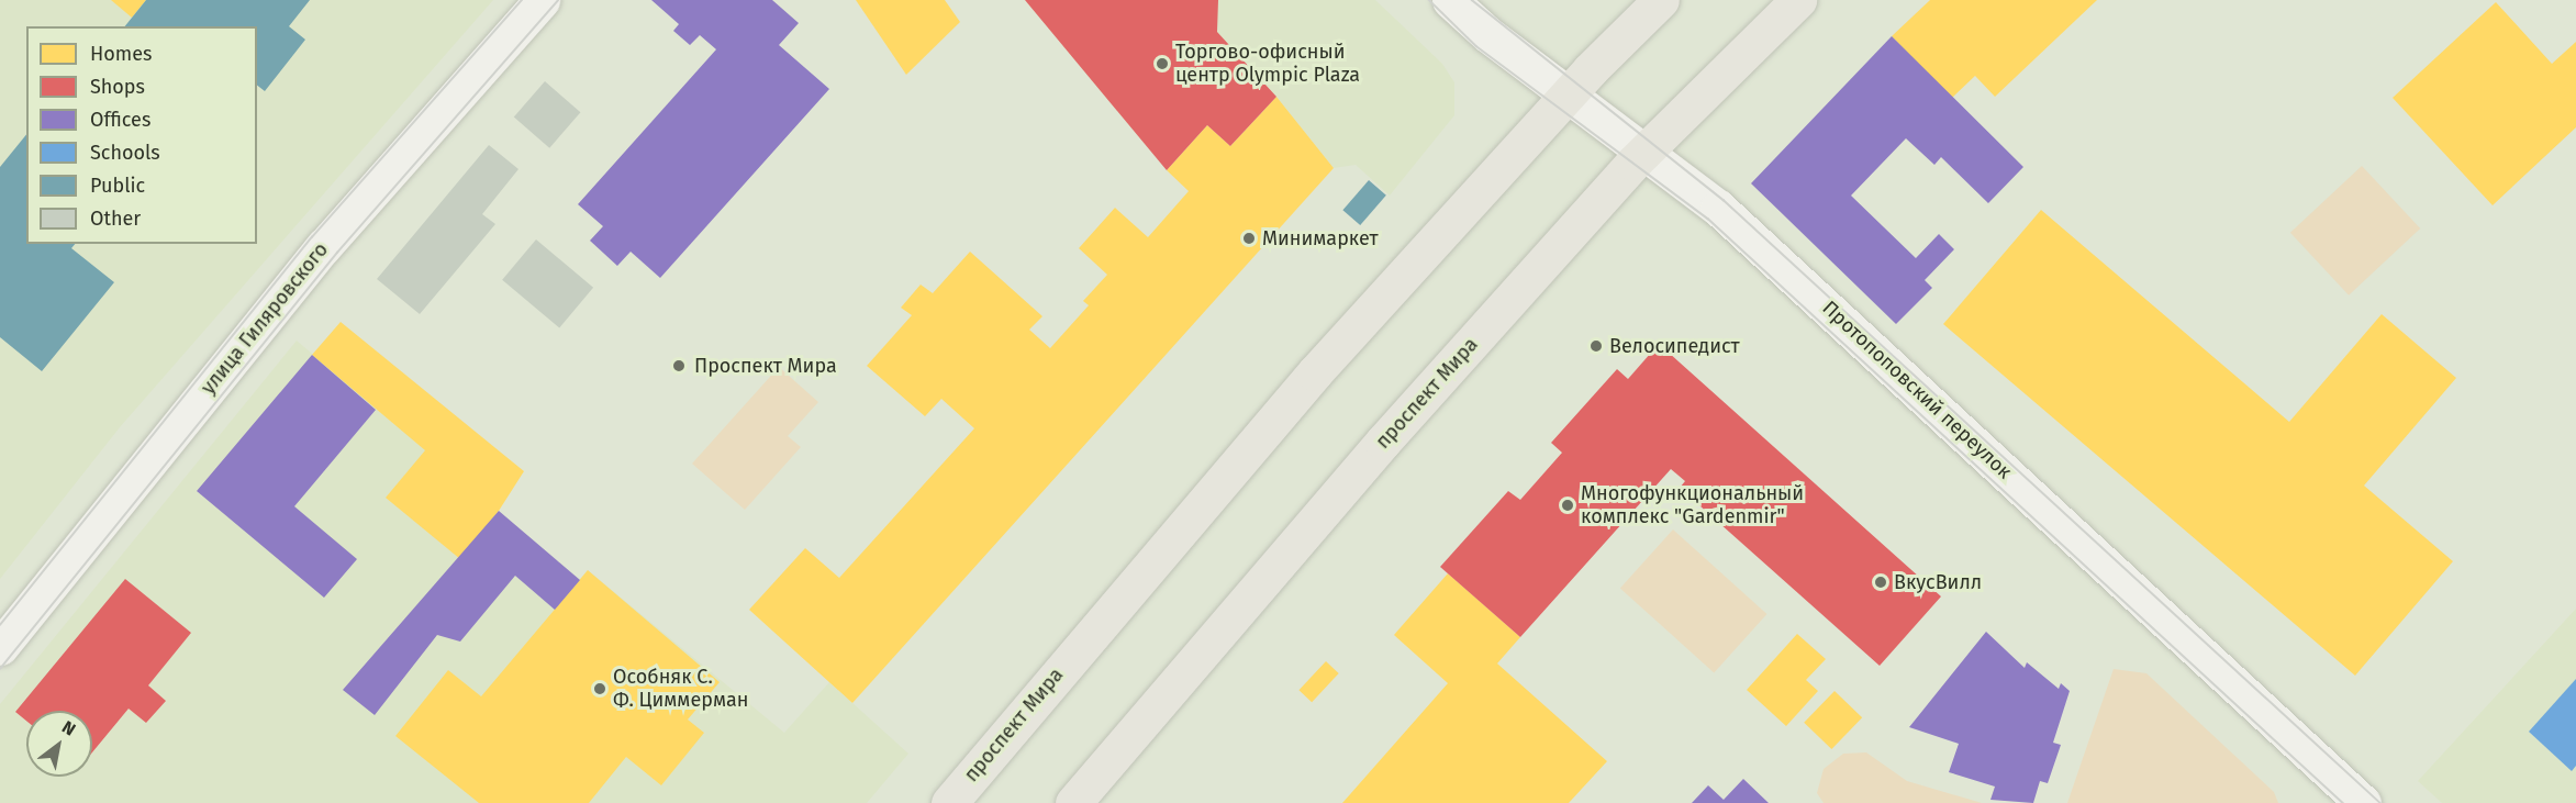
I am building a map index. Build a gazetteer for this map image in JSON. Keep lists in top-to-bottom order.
{
  "streets": {
    "main road": ["проспект Мира"],
    "street": ["улица Гиляровского", "Протопоповский переулок"]
  },
  "crossings": [
    ["Протопоповский переулок", "проспект Мира"]
  ],
  "places": [
    "Торгово-офисный центр Olympic Plaza",
    "Минимаркет",
    "Велосипедист",
    "Проспект Мира",
    "Многофункциональный комплекс \"Gardenmir\"",
    "ВкусВилл",
    "Особняк С. Ф. Циммерман"
  ],
  "legend": [
    "Homes",
    "Shops",
    "Offices",
    "Schools",
    "Public",
    "Other"
  ],
  "north": "top right"
}
